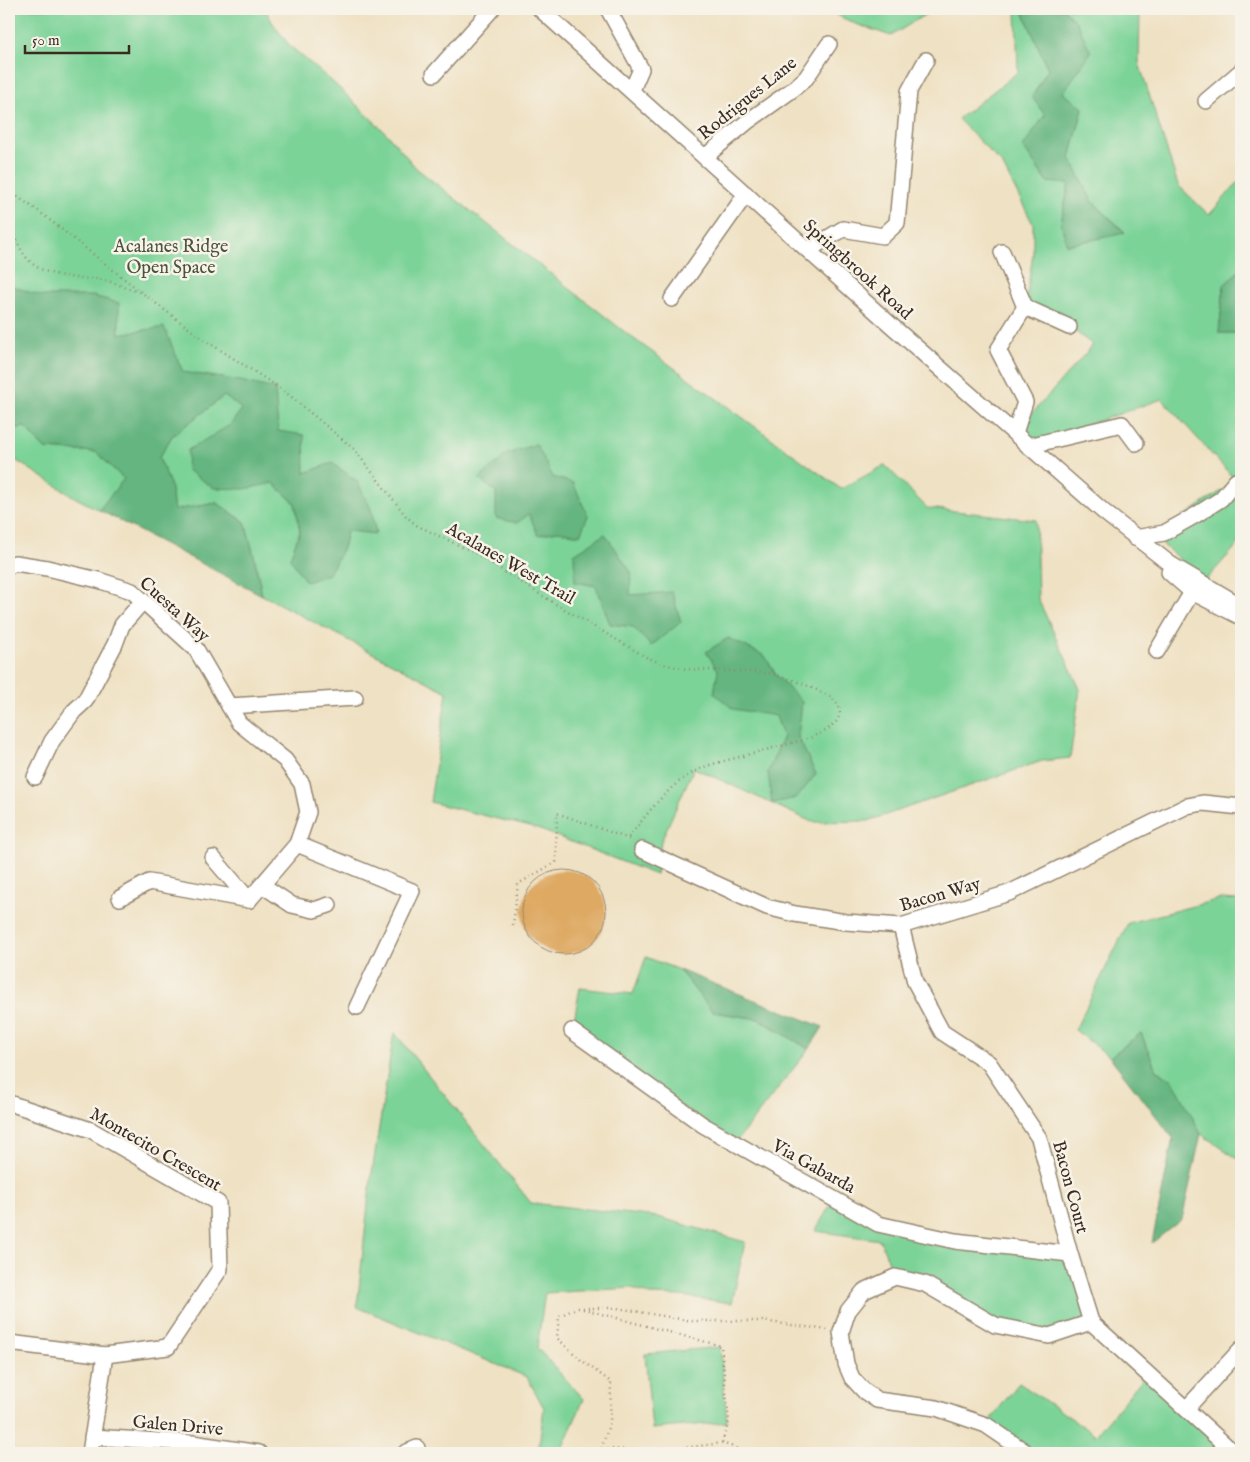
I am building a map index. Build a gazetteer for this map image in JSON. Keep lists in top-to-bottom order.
{
  "streets": {
    "street": [
      "Rodrigues Lane",
      "Springbrook Road",
      "Cuesta Way",
      "Bacon Way",
      "Montecito Crescent",
      "Via Gabarda",
      "Bacon Court",
      "Galen Drive"
    ],
    "path": ["Acalanes West Trail"]
  },
  "crossings": [
    ["Rodrigues Lane", "Springbrook Road"],
    ["Bacon Way", "Bacon Court"],
    ["Via Gabarda", "Bacon Court"]
  ],
  "parks": ["Acalanes Ridge Open Space"],
  "scale_bar": "50 m"
}
